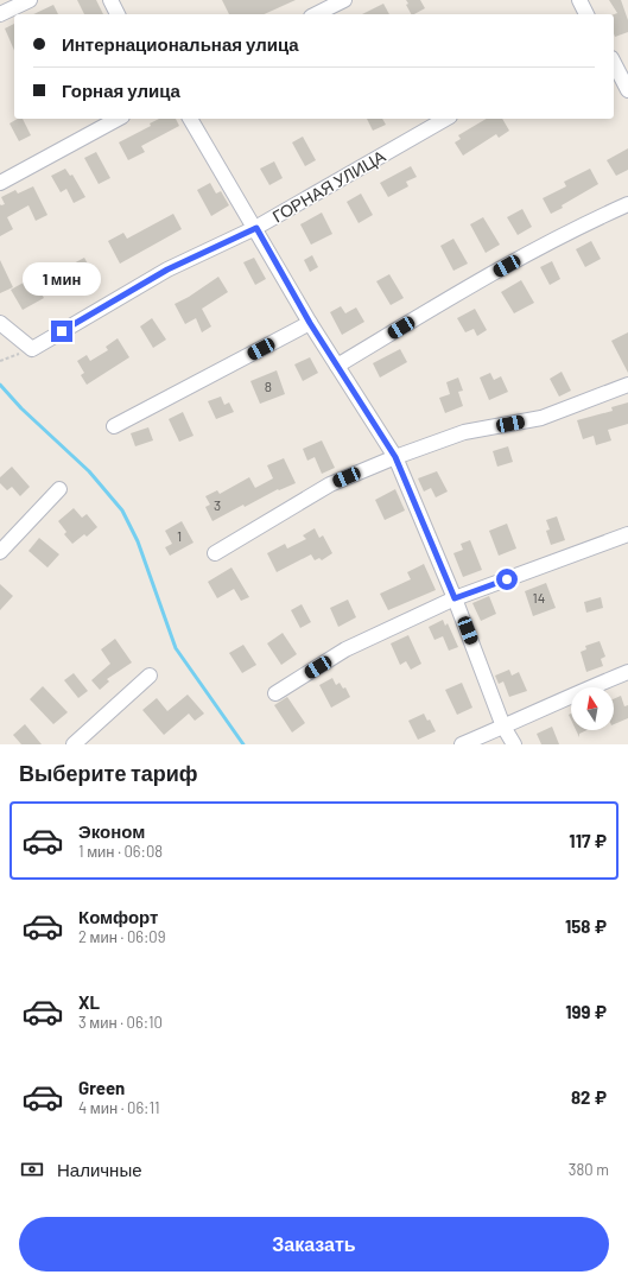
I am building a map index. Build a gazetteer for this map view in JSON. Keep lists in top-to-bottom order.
{
  "streets": {
    "street": ["ГОРНАЯ УЛИЦА"]
  },
  "house_numbers": [
    "8",
    "3",
    "1",
    "14"
  ],
  "north": "top",
  "page": {
    "banner": ["Интернациональная улица", "Горная улица"],
    "bubble": "1 мин",
    "heading": "Выберите тариф",
    "list": [
      {
        "name": "Эконом",
        "note": "1 мин · 06:08",
        "value": "117 ₽"
      },
      {
        "name": "Комфорт",
        "note": "2 мин · 06:09",
        "value": "158 ₽"
      },
      {
        "name": "XL",
        "note": "3 мин · 06:10",
        "value": "199 ₽"
      },
      {
        "name": "Green",
        "note": "4 мин · 06:11",
        "value": "82 ₽"
      }
    ],
    "pay": ["Наличные", "380 m"],
    "buttons": "Заказать"
  }
}
